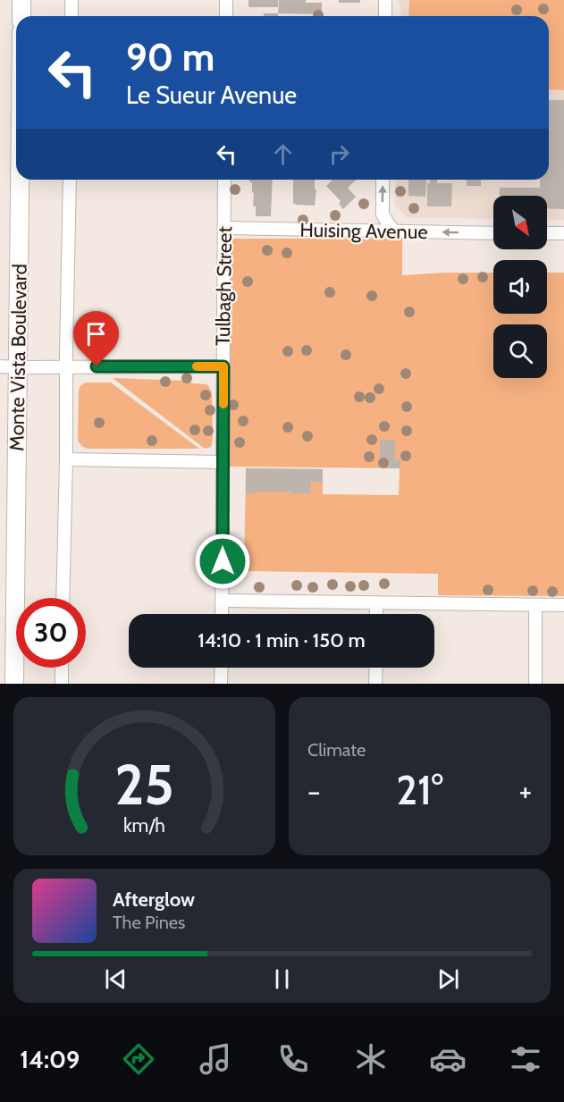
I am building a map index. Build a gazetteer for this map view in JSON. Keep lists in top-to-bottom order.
{
  "streets": {
    "main road": ["Monte Vista Boulevard"],
    "street": ["Huising Avenue", "Tulbagh Street"]
  },
  "crossings": [
    ["Huising Avenue", "Tulbagh Street"]
  ],
  "one_way": ["Huising Avenue"],
  "north": "bottom right",
  "page": {
    "turn": ["90 m", "Le Sueur Avenue"],
    "limit": "30",
    "trip": "14:10 · 1 min · 150 m",
    "tile": "Climate",
    "heat": ["−", "21°", "+"],
    "song": ["Afterglow", "The Pines"],
    "tabs": "14:09",
    "gauge": ["25", "km/h"]
  }
}
